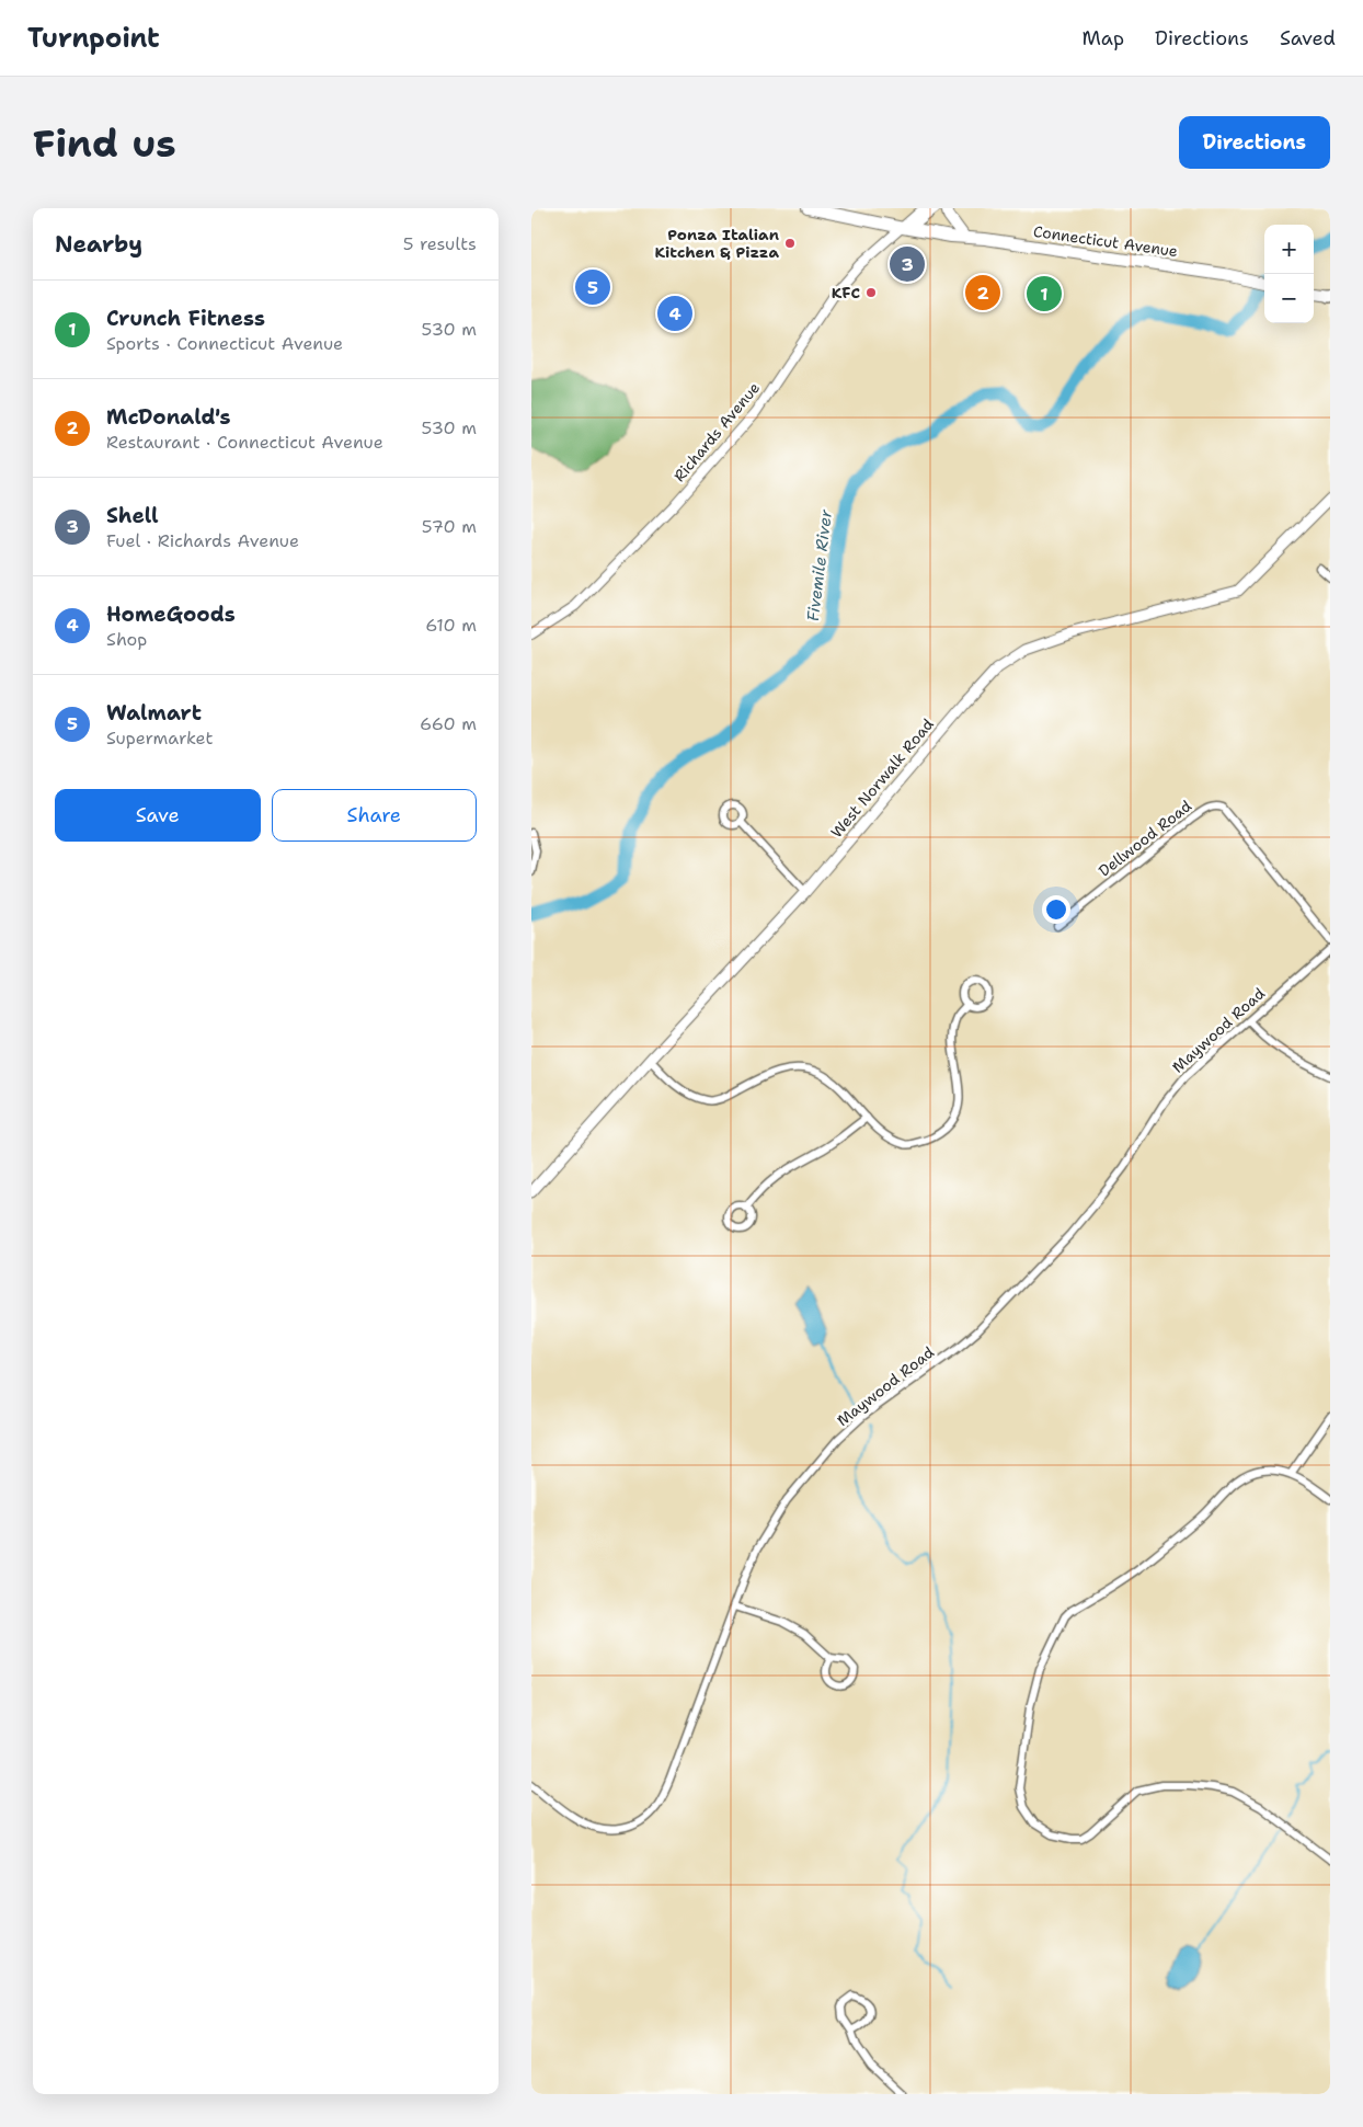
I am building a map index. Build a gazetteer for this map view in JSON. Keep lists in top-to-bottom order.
{
  "streets": {
    "main road": ["Connecticut Avenue", "West Norwalk Road"],
    "street": ["Richards Avenue", "Dellwood Road", "Maywood Road"]
  },
  "crossings": [
    ["Connecticut Avenue", "Richards Avenue"]
  ],
  "water": ["Fivemile River"],
  "places": ["Ponza Italian Kitchen & Pizza", "KFC"],
  "page": {
    "header": "Turnpoint",
    "nav": ["Map", "Directions", "Saved"],
    "buttons": [
      "Directions",
      ["Save", "Share"]
    ],
    "title": "Find us",
    "heading": ["Nearby", "5 results"],
    "map_buttons": ["+", "−"],
    "pins": [
      "3",
      "5",
      "2",
      "1",
      "4"
    ],
    "list": [
      {
        "mark": "1",
        "name": "Crunch Fitness",
        "note": "Sports · Connecticut Avenue",
        "value": "530 m"
      },
      {
        "mark": "2",
        "name": "McDonald's",
        "note": "Restaurant · Connecticut Avenue",
        "value": "530 m"
      },
      {
        "mark": "3",
        "name": "Shell",
        "note": "Fuel · Richards Avenue",
        "value": "570 m"
      },
      {
        "mark": "4",
        "name": "HomeGoods",
        "note": "Shop",
        "value": "610 m"
      },
      {
        "mark": "5",
        "name": "Walmart",
        "note": "Supermarket",
        "value": "660 m"
      }
    ]
  }
}
